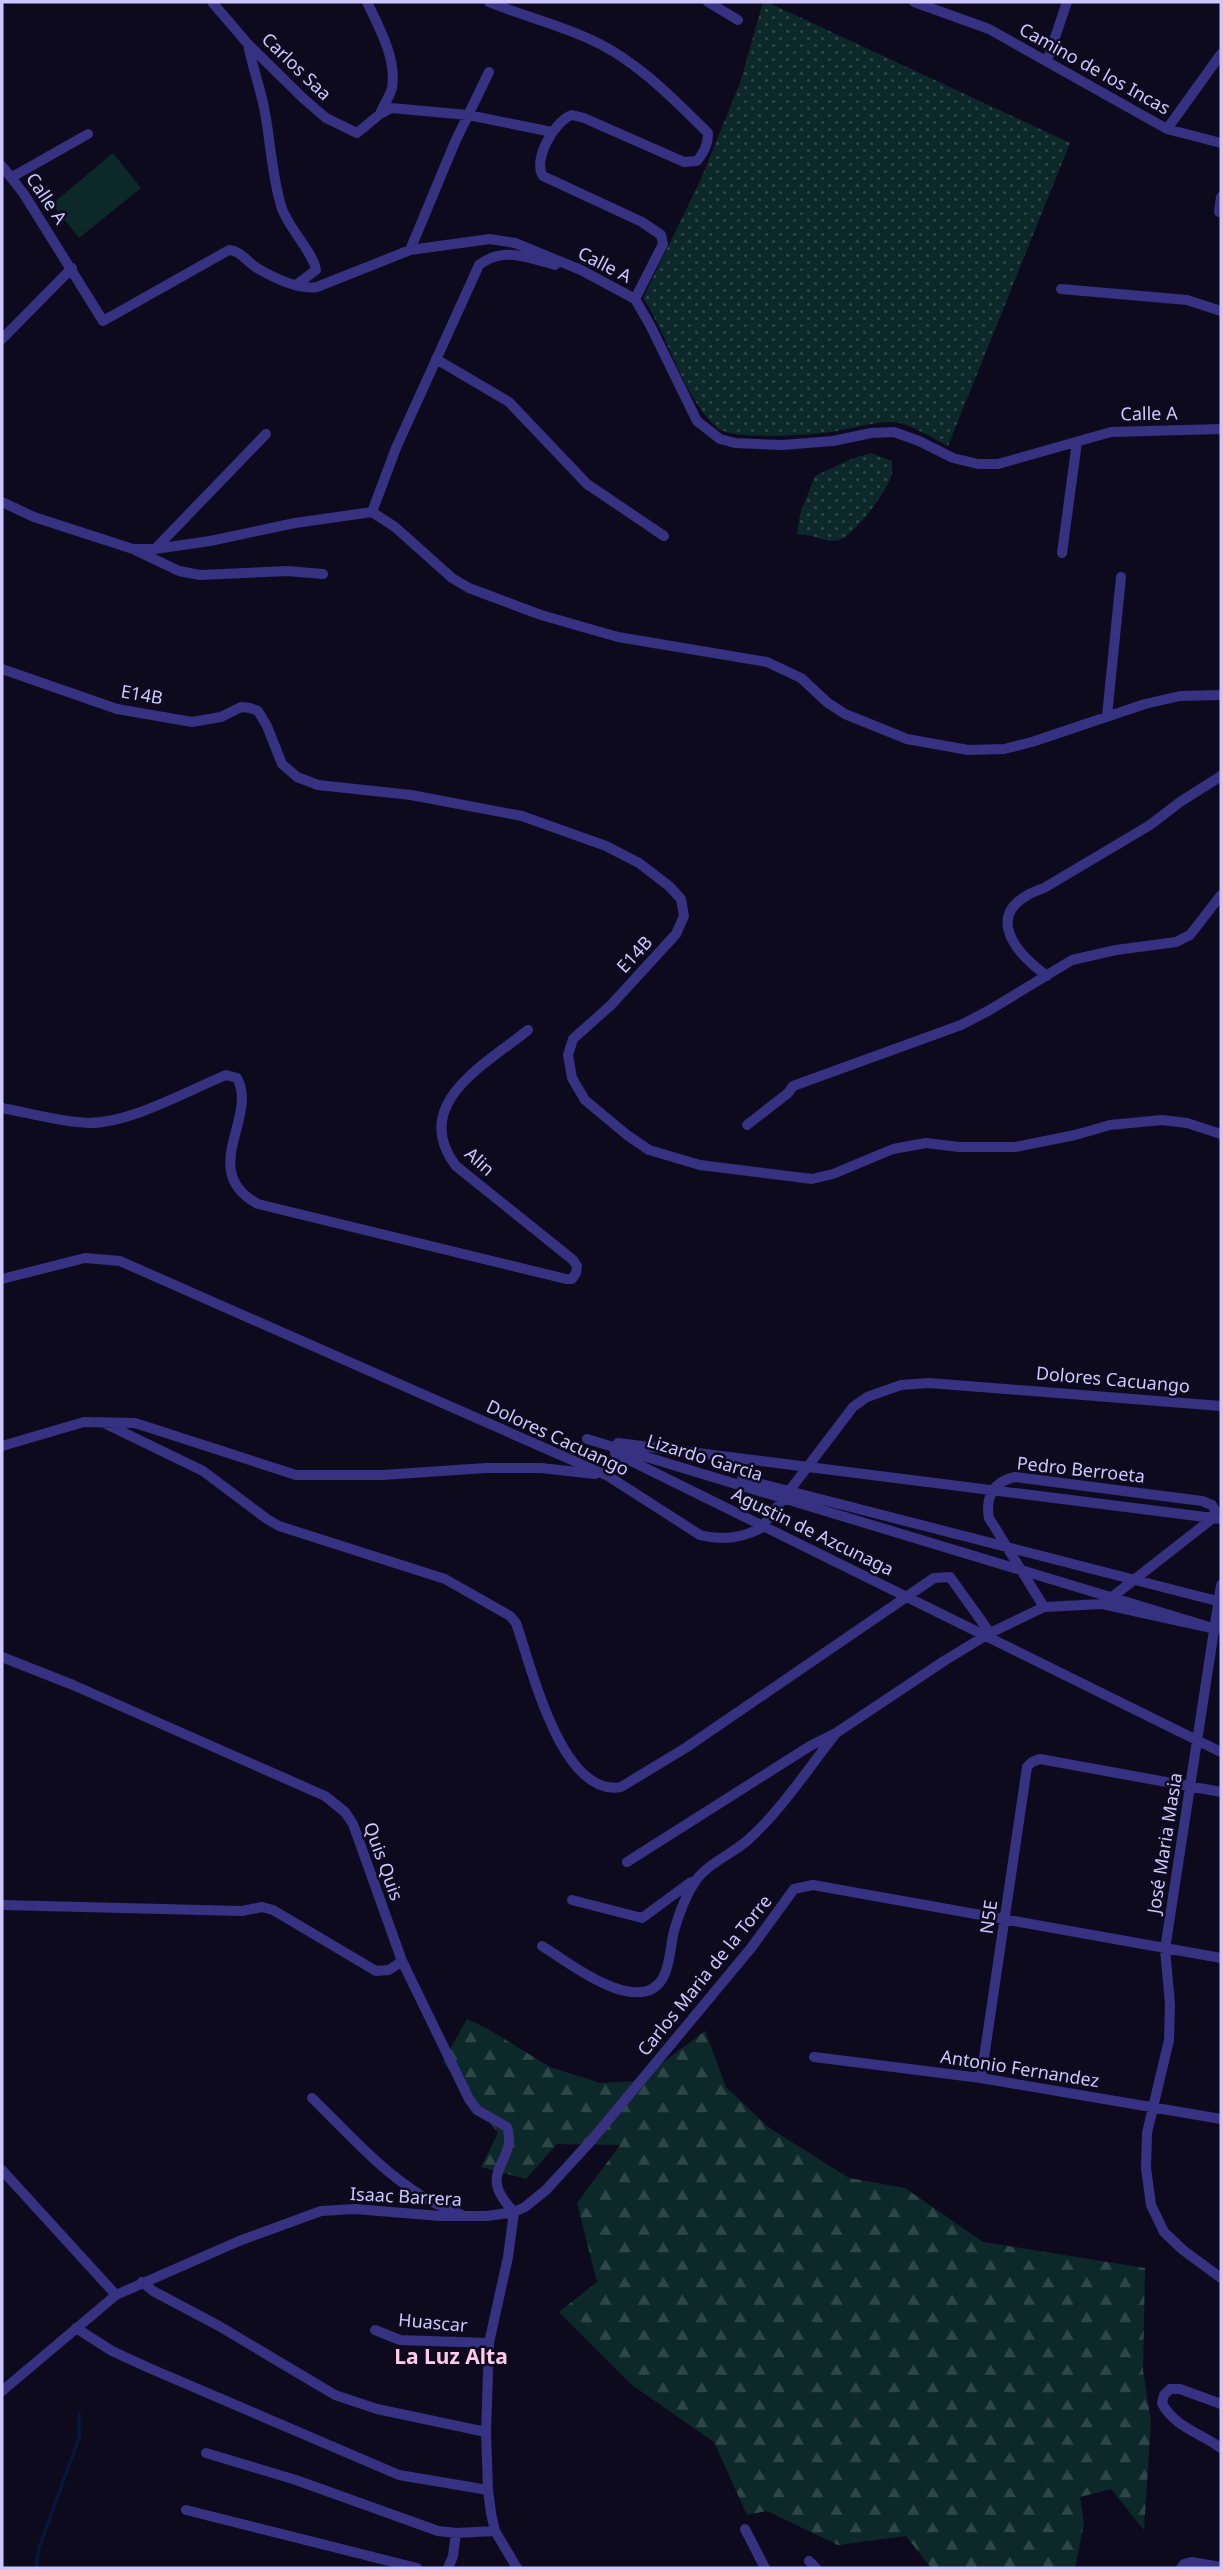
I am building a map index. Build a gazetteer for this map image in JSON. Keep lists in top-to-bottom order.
{
  "streets": {
    "street": [
      "Carlos Saa",
      "Camino de los Incas",
      "Calle A",
      "E14B",
      "Alin",
      "Dolores Cacuango",
      "Lizardo Garcia",
      "Pedro Berroeta",
      "Agustin de Azcunaga",
      "José Maria Masia",
      "Quis Quis",
      "N5E",
      "Carlos Maria de la Torre",
      "Antonio Fernandez",
      "Isaac Barrera",
      "Huascar"
    ]
  },
  "crossings": [
    ["Dolores Cacuango", "Lizardo Garcia"],
    ["Dolores Cacuango", "Agustin de Azcunaga"],
    ["Lizardo Garcia", "Agustin de Azcunaga"],
    ["Lizardo Garcia", "José Maria Masia"],
    ["Pedro Berroeta", "Agustin de Azcunaga"],
    ["Agustin de Azcunaga", "José Maria Masia"],
    ["José Maria Masia", "N5E"],
    ["José Maria Masia", "Carlos Maria de la Torre"],
    ["José Maria Masia", "Antonio Fernandez"],
    ["Quis Quis", "Carlos Maria de la Torre"],
    ["Quis Quis", "Isaac Barrera"],
    ["N5E", "Carlos Maria de la Torre"],
    ["N5E", "Antonio Fernandez"],
    ["Carlos Maria de la Torre", "Isaac Barrera"]
  ],
  "districts": ["La Luz Alta"]
}
